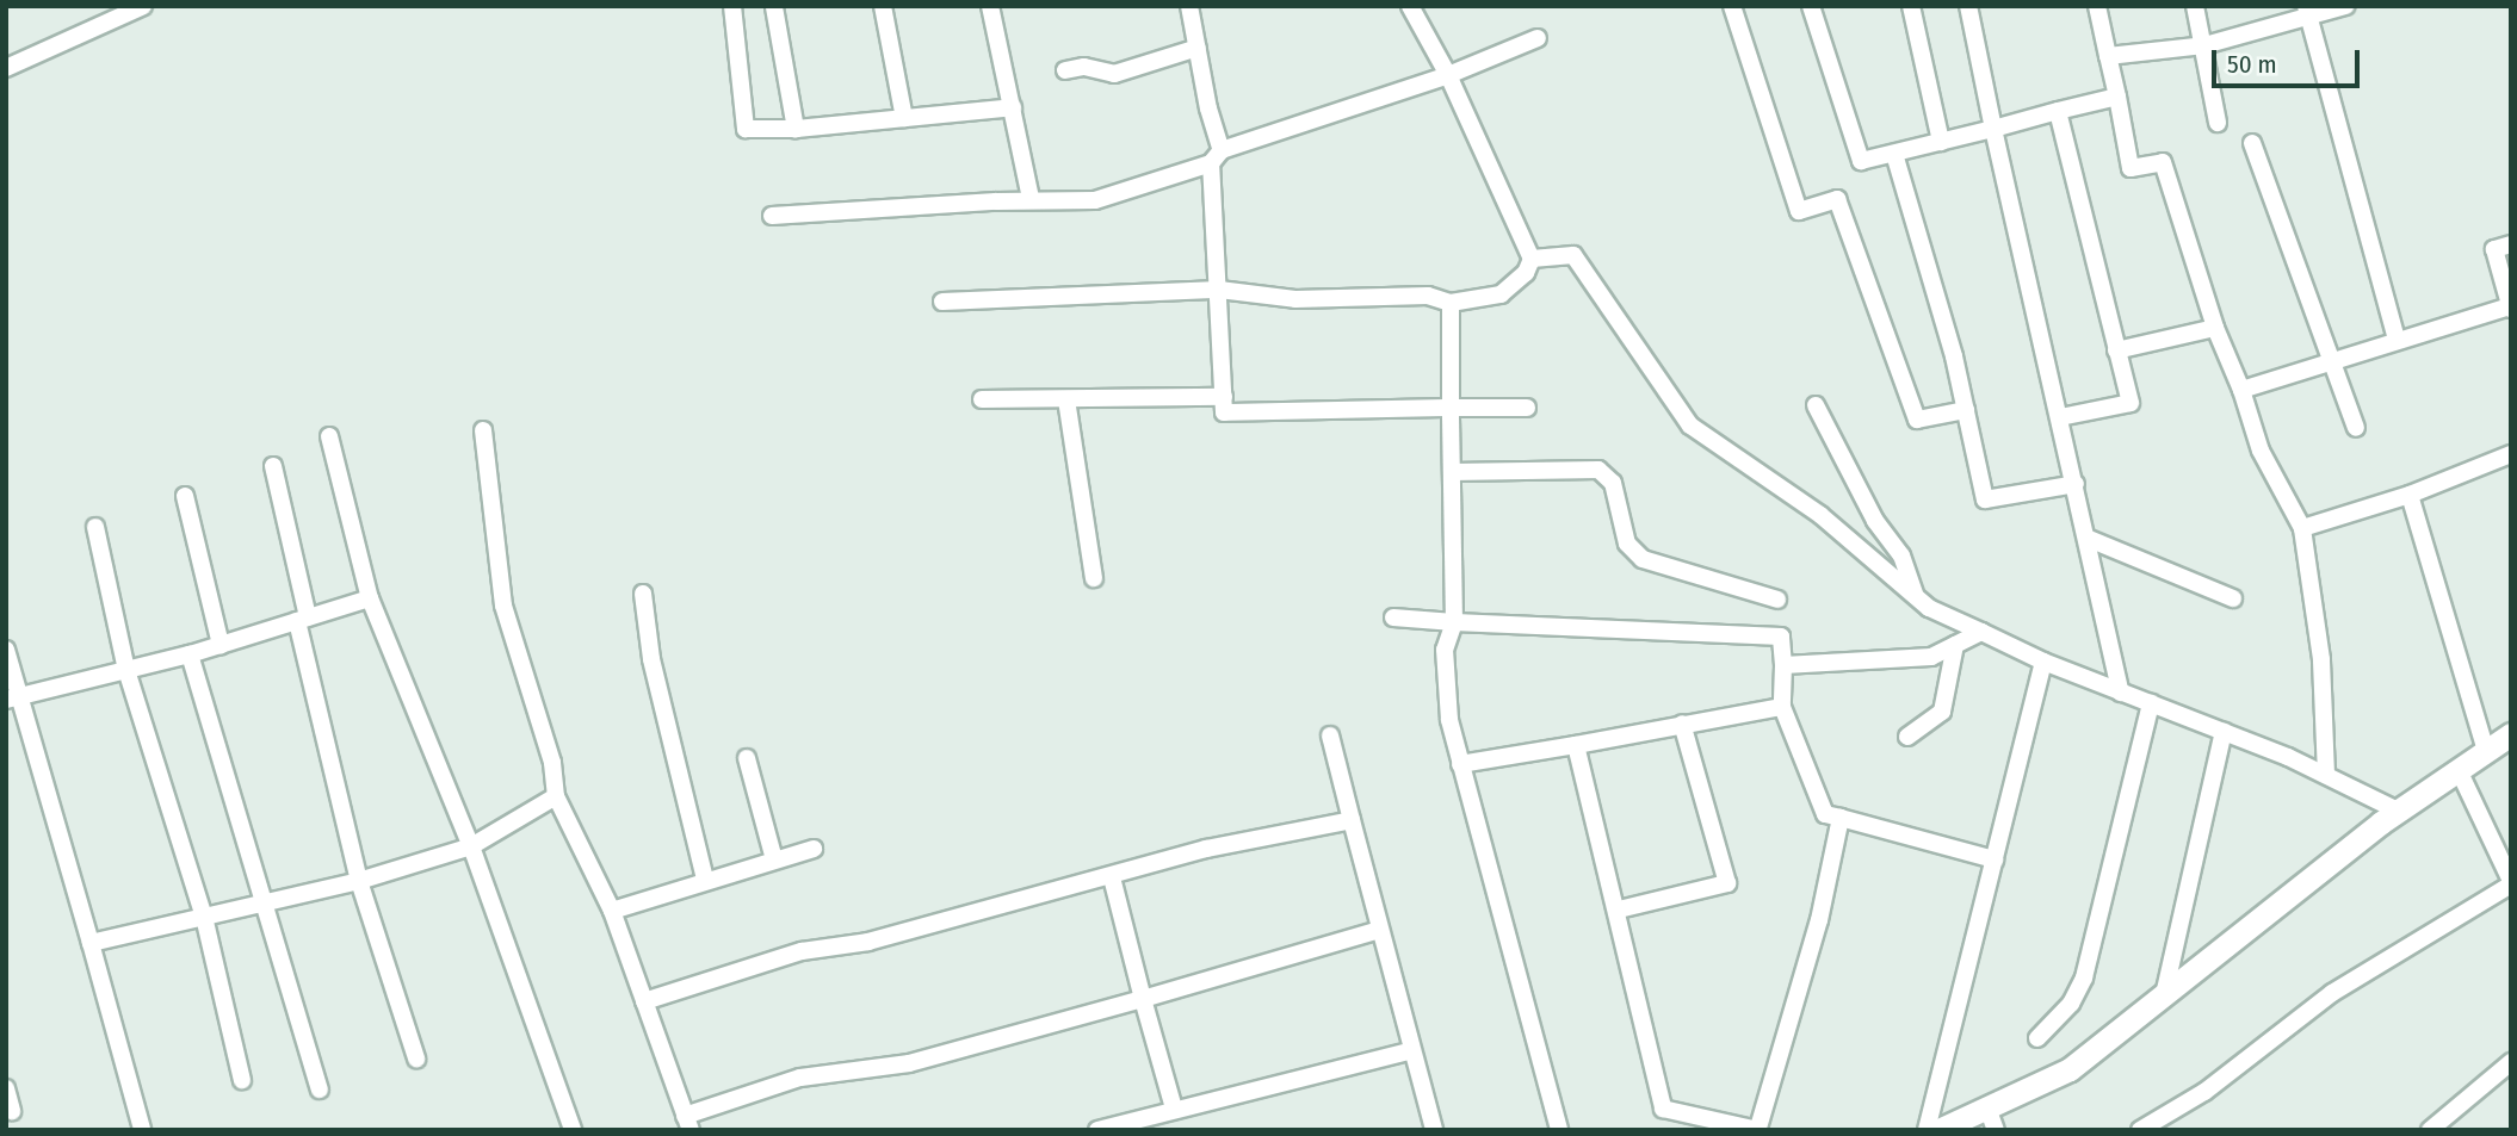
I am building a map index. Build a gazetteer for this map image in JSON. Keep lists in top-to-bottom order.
{
  "scale_bar": "50 m"
}
